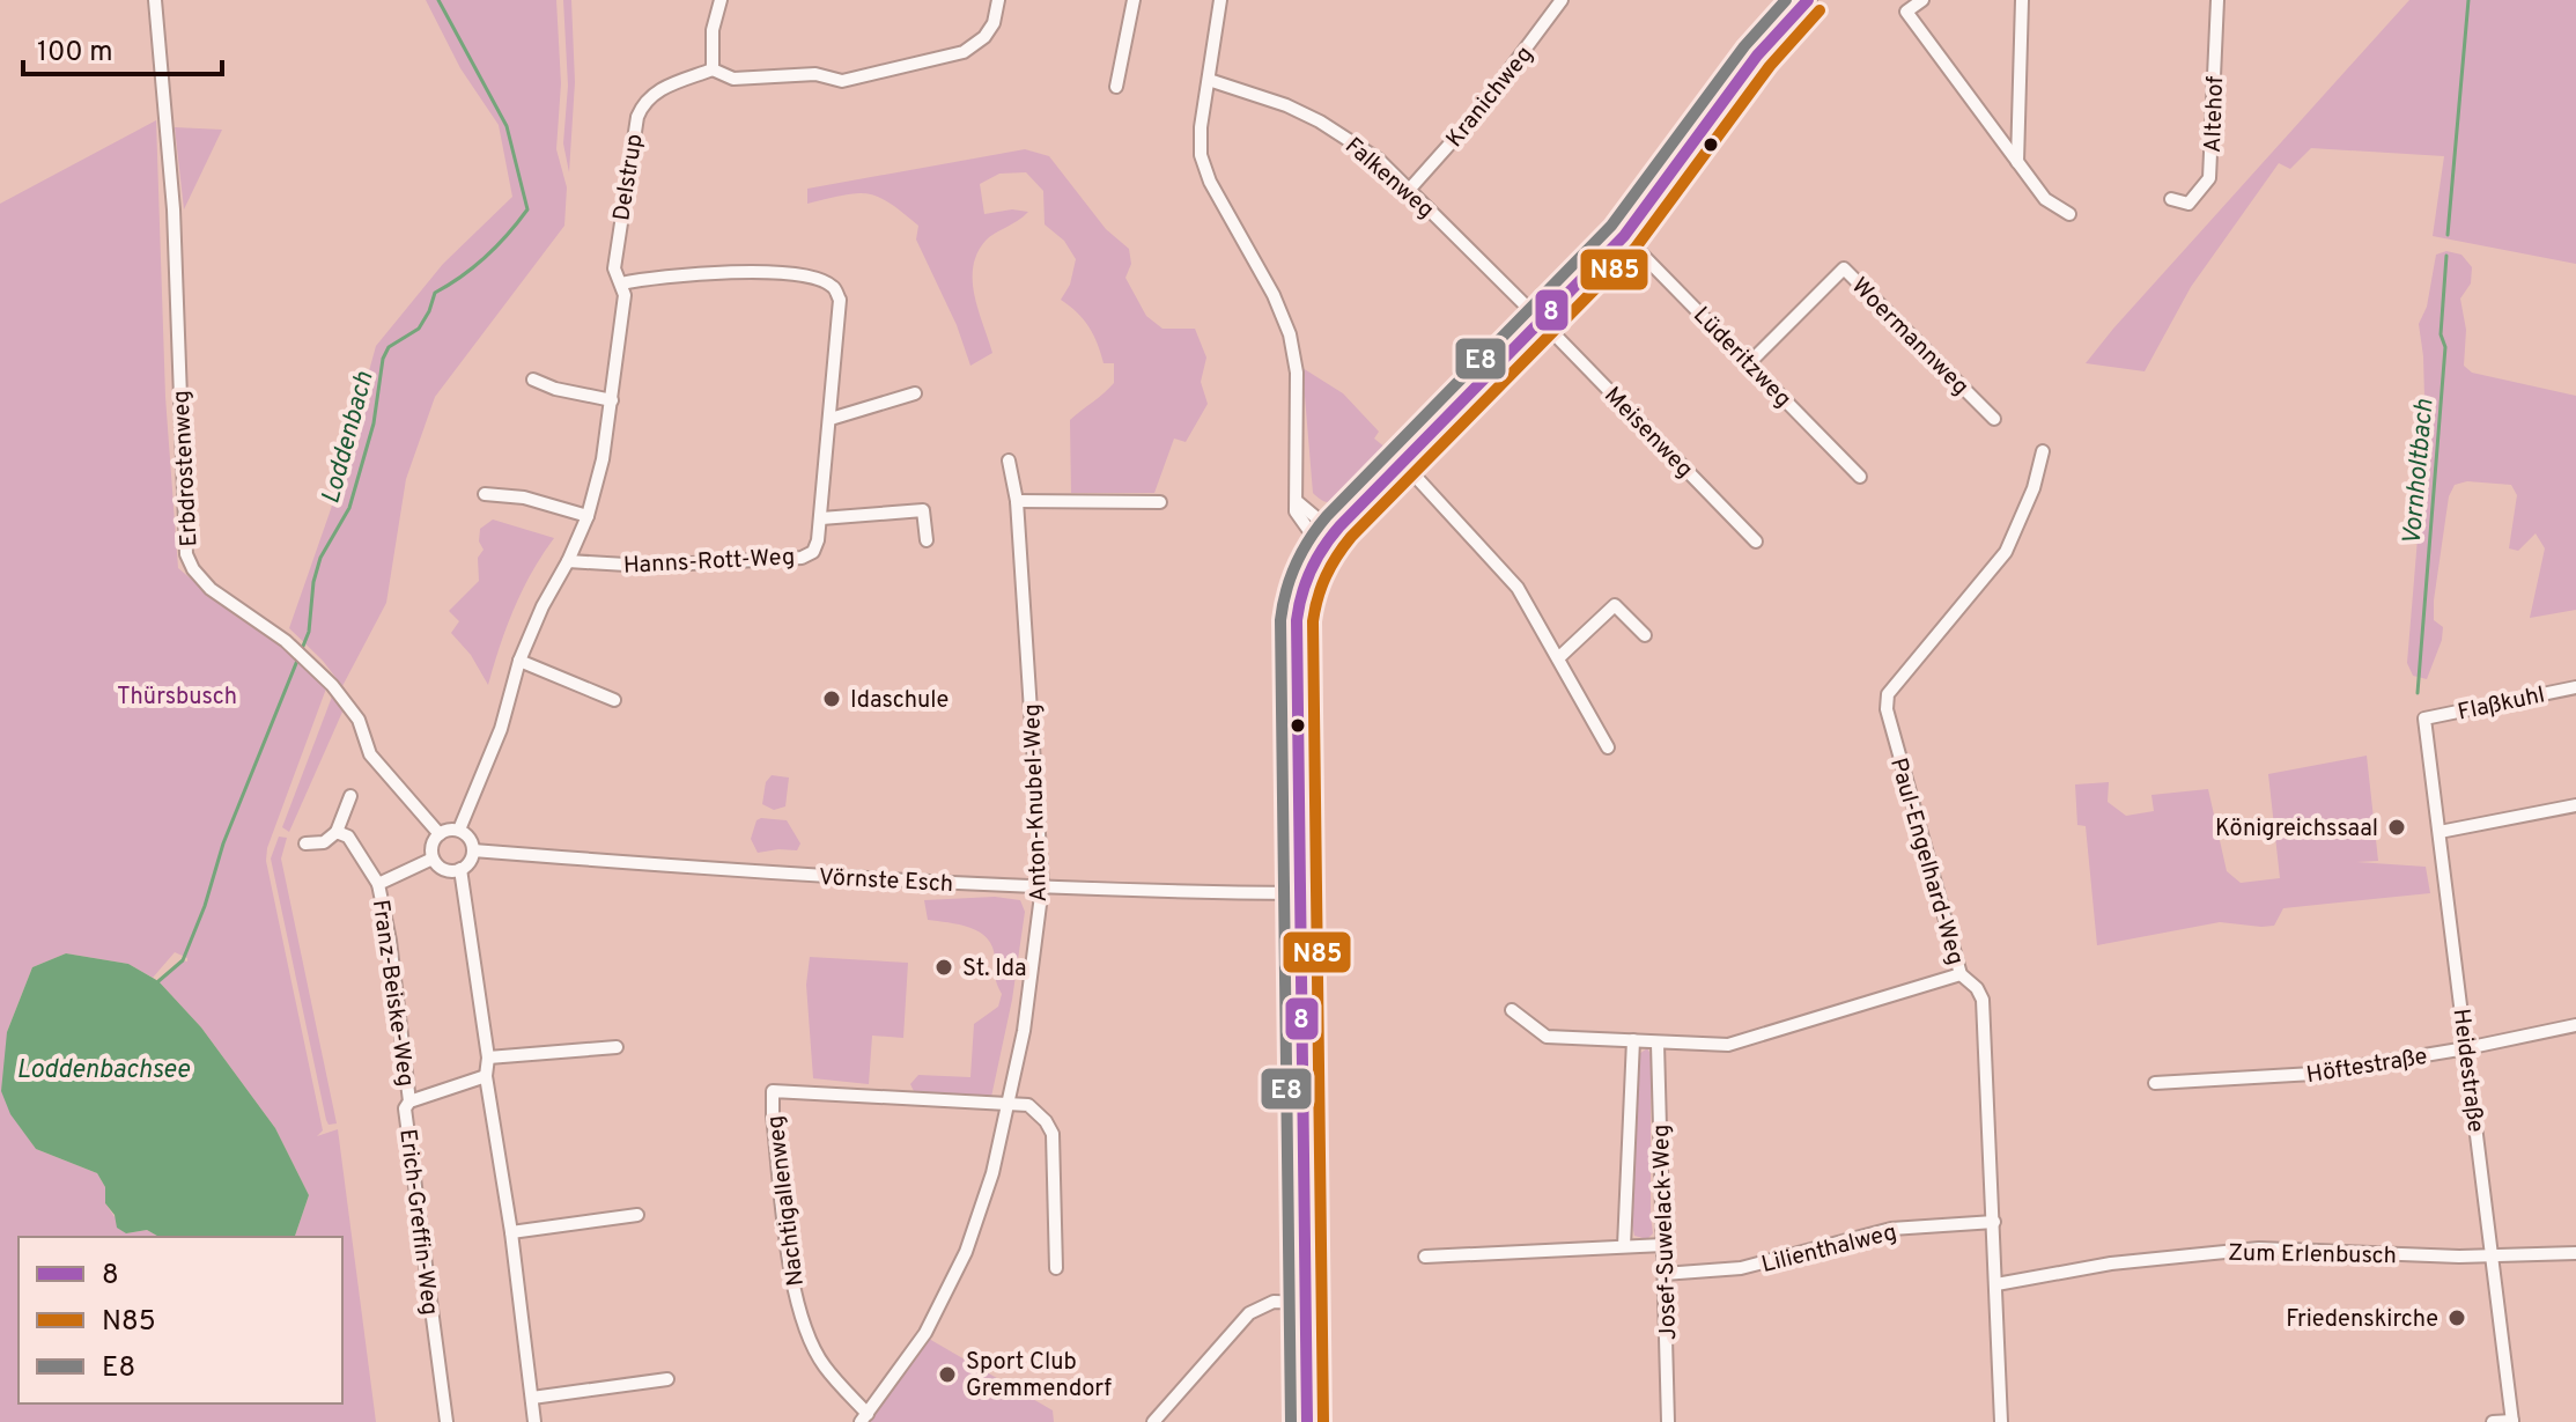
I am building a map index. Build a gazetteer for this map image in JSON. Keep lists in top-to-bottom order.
{
  "streets": {
    "street": [
      "Kranichweg",
      "Altehof",
      "Delstrup",
      "Falkenweg",
      "Woermannweg",
      "Lüderitzweg",
      "Meisenweg",
      "Erbdrostenweg",
      "Hanns-Rott-Weg",
      "Flaßkuhl",
      "Anton-Knubel-Weg",
      "Paul-Engelhard-Weg",
      "Vörnste Esch",
      "Franz-Beiske-Weg",
      "Höftestraße",
      "Heidestraße",
      "Nachtigallenweg",
      "Erich-Greffin-Weg",
      "Josef-Suwelack-Weg",
      "Lilienthalweg",
      "Zum Erlenbusch"
    ]
  },
  "crossings": [
    ["Kranichweg", "Falkenweg"],
    ["Delstrup", "Erbdrostenweg"],
    ["Delstrup", "Hanns-Rott-Weg"],
    ["Delstrup", "Vörnste Esch"],
    ["Delstrup", "Franz-Beiske-Weg"],
    ["Falkenweg", "Meisenweg"],
    ["Woermannweg", "Lüderitzweg"],
    ["Erbdrostenweg", "Vörnste Esch"],
    ["Erbdrostenweg", "Franz-Beiske-Weg"],
    ["Flaßkuhl", "Heidestraße"],
    ["Anton-Knubel-Weg", "Vörnste Esch"],
    ["Anton-Knubel-Weg", "Nachtigallenweg"],
    ["Paul-Engelhard-Weg", "Lilienthalweg"],
    ["Paul-Engelhard-Weg", "Zum Erlenbusch"],
    ["Vörnste Esch", "Franz-Beiske-Weg"],
    ["Franz-Beiske-Weg", "Erich-Greffin-Weg"],
    ["Höftestraße", "Heidestraße"],
    ["Heidestraße", "Zum Erlenbusch"],
    ["Josef-Suwelack-Weg", "Lilienthalweg"]
  ],
  "water": ["Loddenbach", "Vornholtbach", "Loddenbachsee"],
  "parks": ["Thürsbusch"],
  "places": [
    "Idaschule",
    "Königreichssaal",
    "St. Ida",
    "Friedenskirche",
    "Sport Club Gremmendorf"
  ],
  "lines": ["transit line 8", "transit line E8", "transit line N85"],
  "legend": ["8", "N85", "E8"],
  "scale_bar": "100 m"
}
